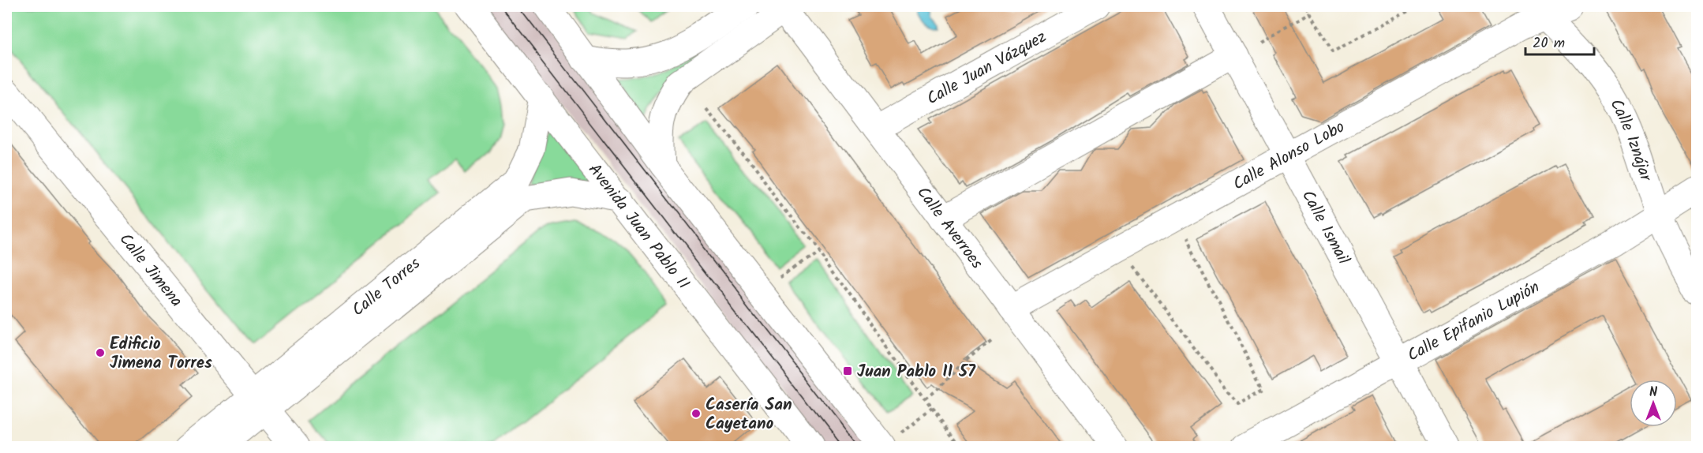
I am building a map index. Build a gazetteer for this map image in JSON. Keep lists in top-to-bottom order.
{
  "streets": {
    "street": [
      "Calle Juan Vázquez",
      "Calle Iznájar",
      "Calle Alonso Lobo",
      "Avenida Juan Pablo II",
      "Calle Ismail",
      "Calle Averroes",
      "Calle Jimena",
      "Calle Torres",
      "Calle Epifanio Lupión"
    ]
  },
  "crossings": [
    ["Calle Juan Vázquez", "Calle Averroes"],
    ["Calle Iznájar", "Calle Alonso Lobo"],
    ["Calle Iznájar", "Calle Epifanio Lupión"],
    ["Calle Alonso Lobo", "Calle Ismail"],
    ["Calle Alonso Lobo", "Calle Averroes"],
    ["Avenida Juan Pablo II", "Calle Torres"],
    ["Calle Ismail", "Calle Epifanio Lupión"],
    ["Calle Jimena", "Calle Torres"]
  ],
  "places": {
    "other": ["Edificio Jimena Torres", "Casería San Cayetano"],
    "transit": ["Juan Pablo II 57"]
  },
  "scale_bar": "20 m",
  "north": "top"
}
